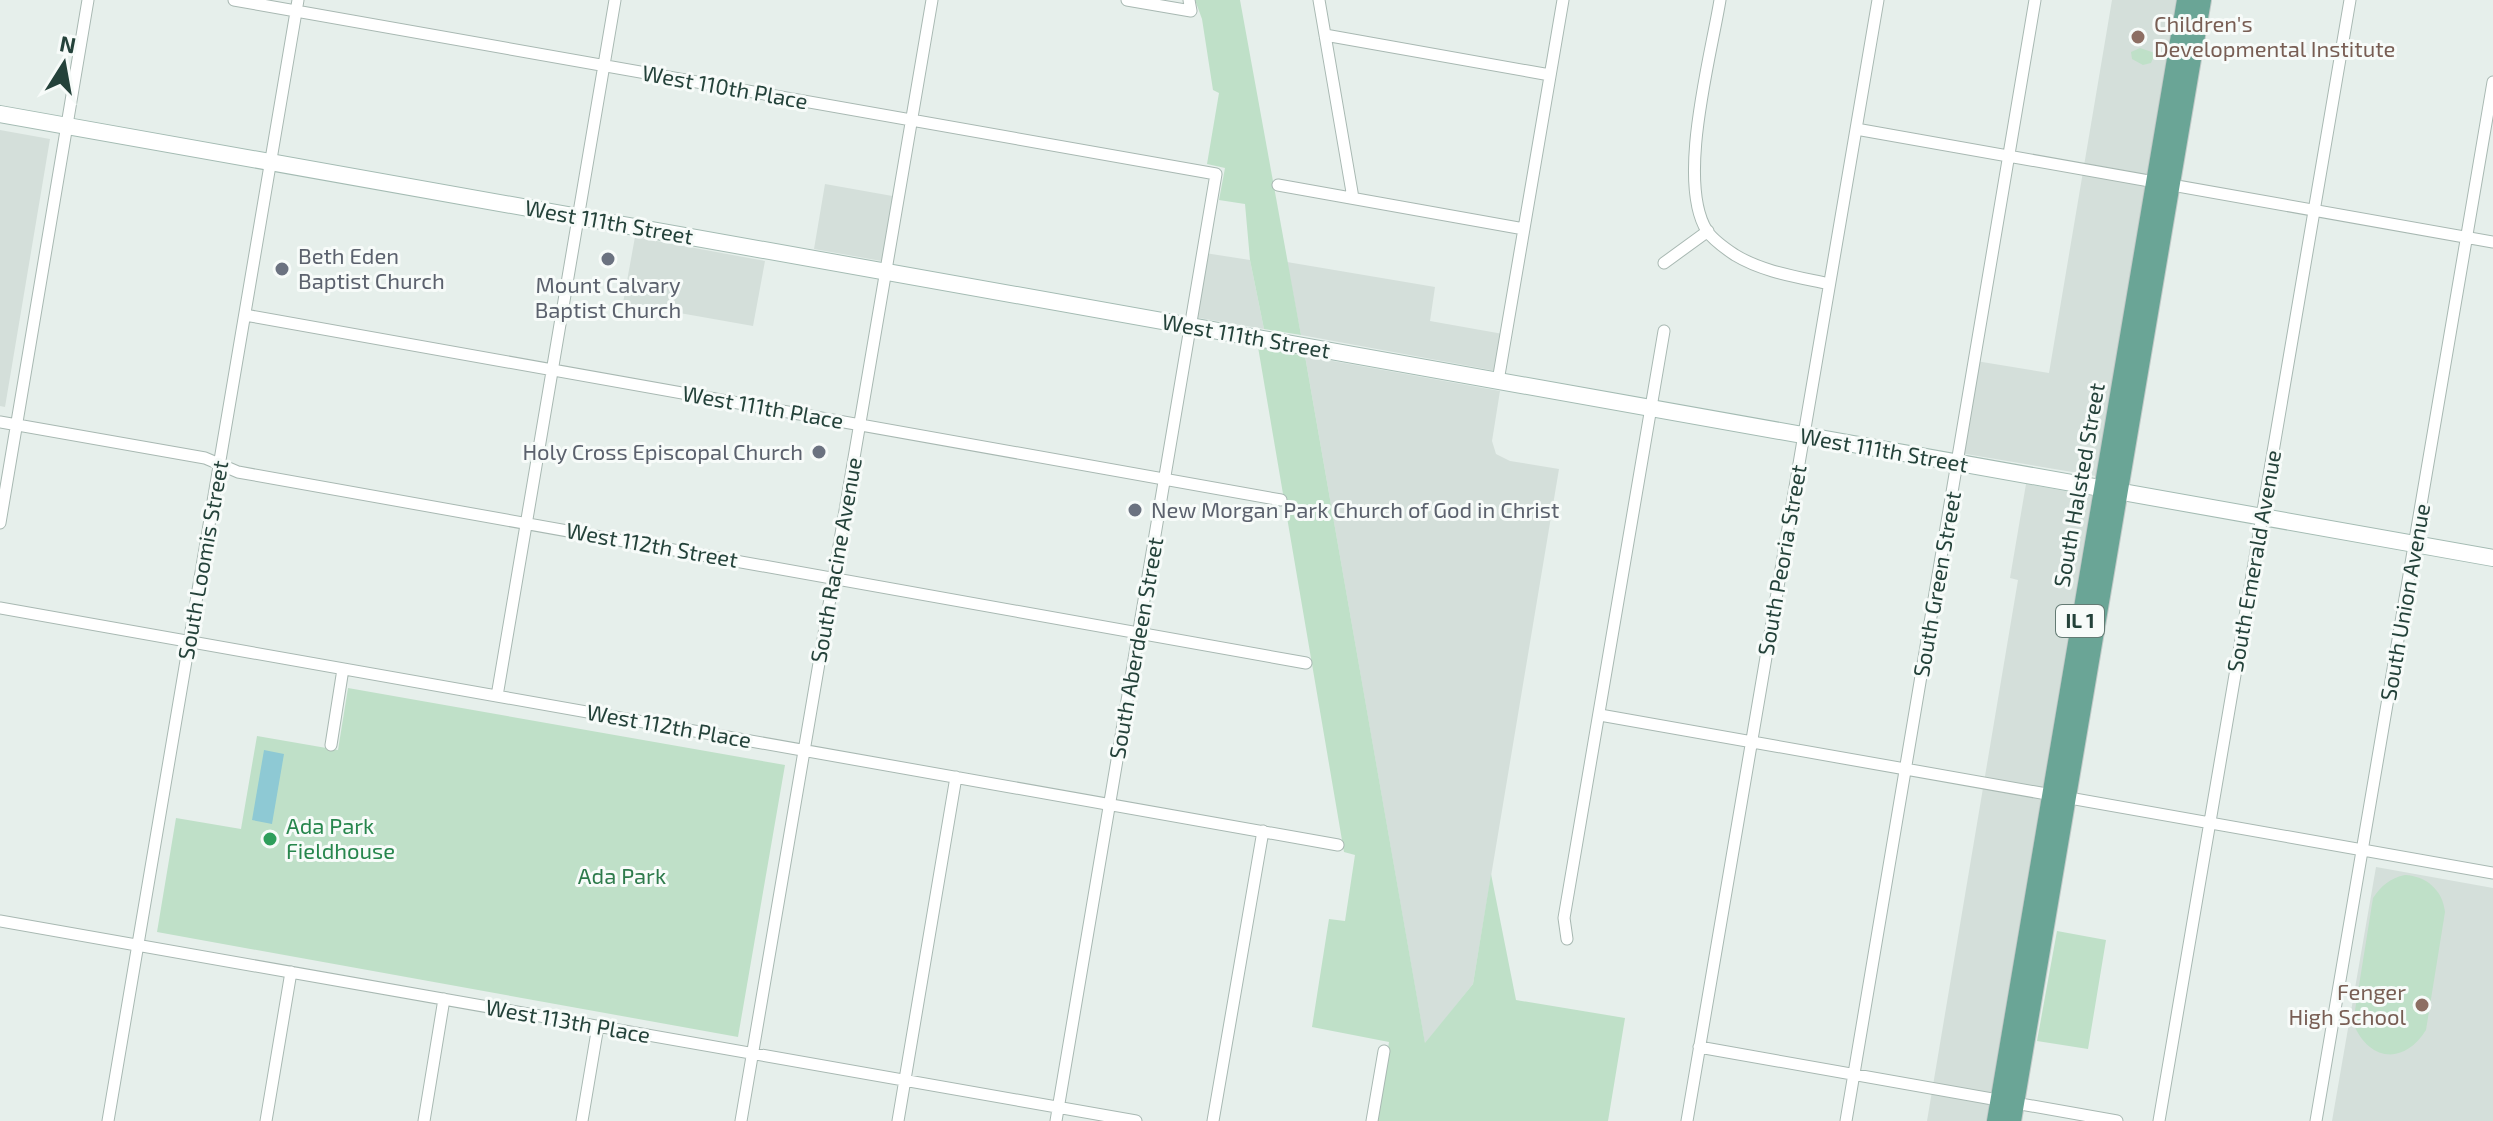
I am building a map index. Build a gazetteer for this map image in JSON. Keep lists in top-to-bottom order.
{
  "streets": {
    "main road": ["West 111th Street", "South Halsted Street", "IL 1"],
    "street": [
      "West 110th Place",
      "West 111th Place",
      "West 112th Street",
      "South Loomis Street",
      "South Racine Avenue",
      "South Peoria Street",
      "South Emerald Avenue",
      "South Green Street",
      "South Union Avenue",
      "South Aberdeen Street",
      "West 112th Place",
      "West 113th Place"
    ]
  },
  "crossings": [
    ["West 110th Place", "South Loomis Street"],
    ["West 110th Place", "South Racine Avenue"],
    ["West 110th Place", "South Aberdeen Street"],
    ["West 111th Street", "South Halsted Street"],
    ["West 111th Street", "South Loomis Street"],
    ["West 111th Street", "South Racine Avenue"],
    ["West 111th Street", "South Peoria Street"],
    ["West 111th Street", "South Emerald Avenue"],
    ["West 111th Street", "South Green Street"],
    ["West 111th Street", "South Union Avenue"],
    ["West 111th Street", "South Aberdeen Street"],
    ["West 111th Place", "South Loomis Street"],
    ["West 111th Place", "South Racine Avenue"],
    ["West 111th Place", "South Aberdeen Street"],
    ["West 112th Street", "South Loomis Street"],
    ["West 112th Street", "South Racine Avenue"],
    ["West 112th Street", "South Aberdeen Street"],
    ["South Loomis Street", "West 112th Place"],
    ["South Loomis Street", "West 113th Place"],
    ["South Racine Avenue", "West 112th Place"],
    ["South Racine Avenue", "West 113th Place"],
    ["South Aberdeen Street", "West 112th Place"],
    ["South Aberdeen Street", "West 113th Place"]
  ],
  "parks": ["Ada Park"],
  "places": [
    "Children's Developmental Institute",
    "Mount Calvary Baptist Church",
    "Beth Eden Baptist Church",
    "Holy Cross Episcopal Church",
    "New Morgan Park Church of God in Christ",
    "Ada Park Fieldhouse",
    "Fenger High School"
  ],
  "north": "top"
}
